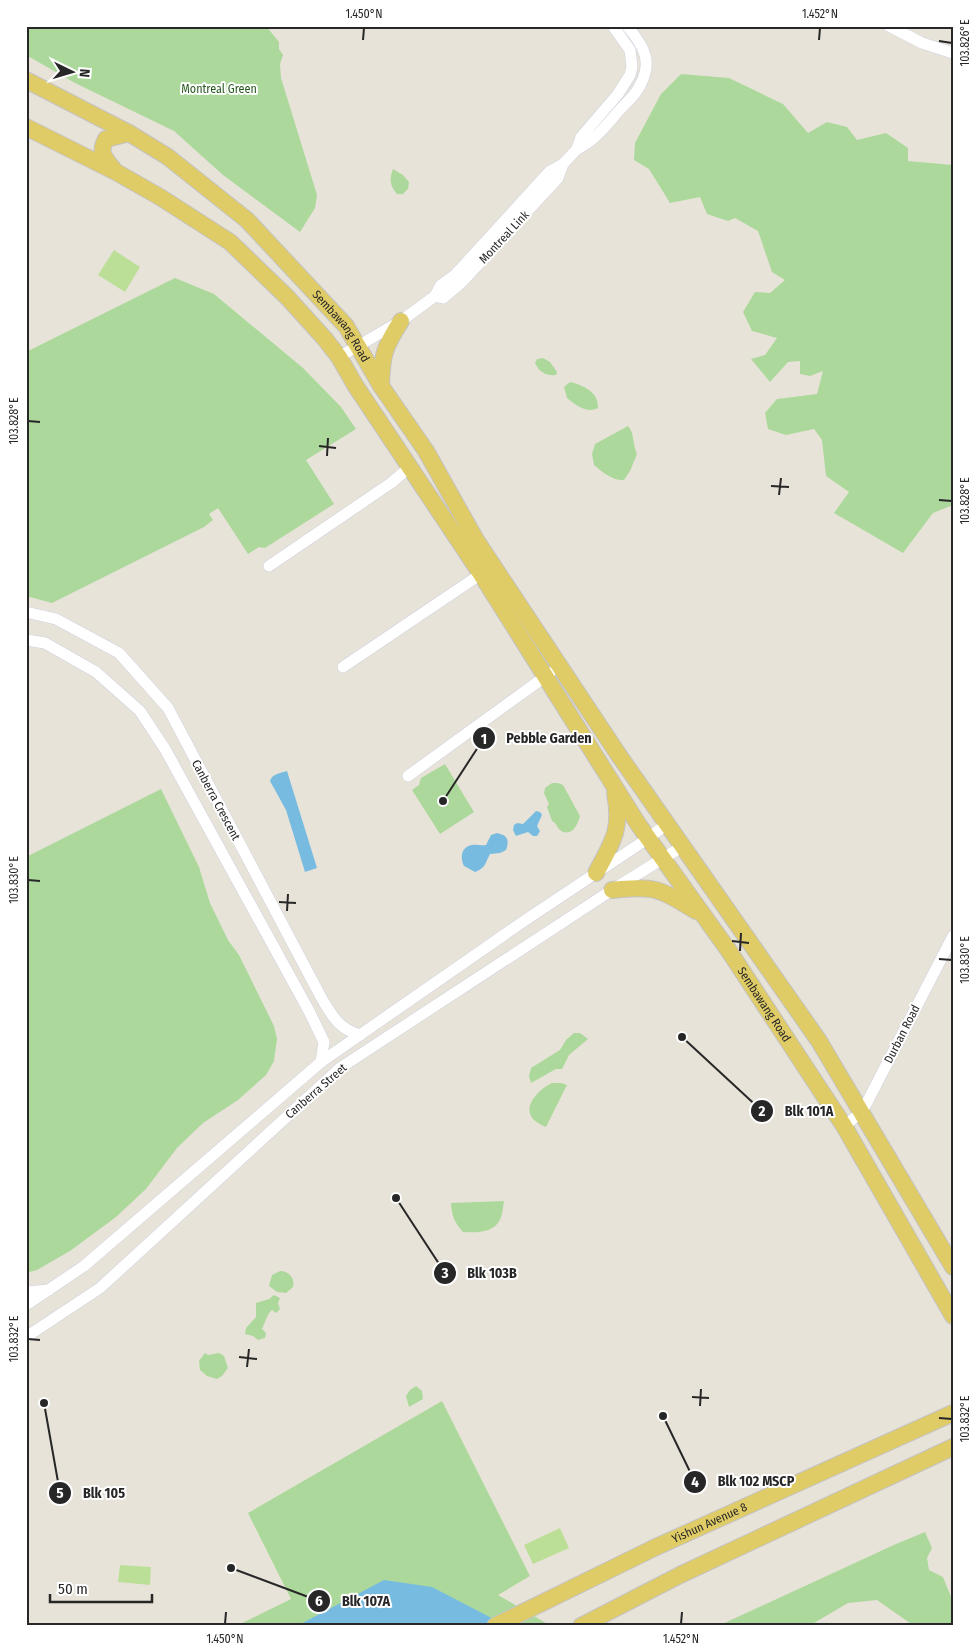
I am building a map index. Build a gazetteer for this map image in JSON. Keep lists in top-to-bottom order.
{
  "streets": {
    "main road": ["Sembawang Road", "Yishun Avenue 8"],
    "street": [
      "Montreal Link",
      "Canberra Crescent",
      "Durban Road",
      "Canberra Street"
    ]
  },
  "crossings": [
    ["Montreal Link", "Sembawang Road"],
    ["Sembawang Road", "Durban Road"],
    ["Sembawang Road", "Canberra Street"],
    ["Canberra Crescent", "Canberra Street"]
  ],
  "parks": ["Montreal Green"],
  "places": [
    "Pebble Garden",
    "Blk 101A",
    "Blk 103B",
    "Blk 105",
    "Blk 102 MSCP",
    "Blk 107A"
  ],
  "scale_bar": "50 m",
  "north": "right",
  "coordinates": [
    "1.450°N",
    "1.452°N",
    "103.826°E",
    "103.828°E",
    "103.830°E",
    "103.832°E"
  ]
}
